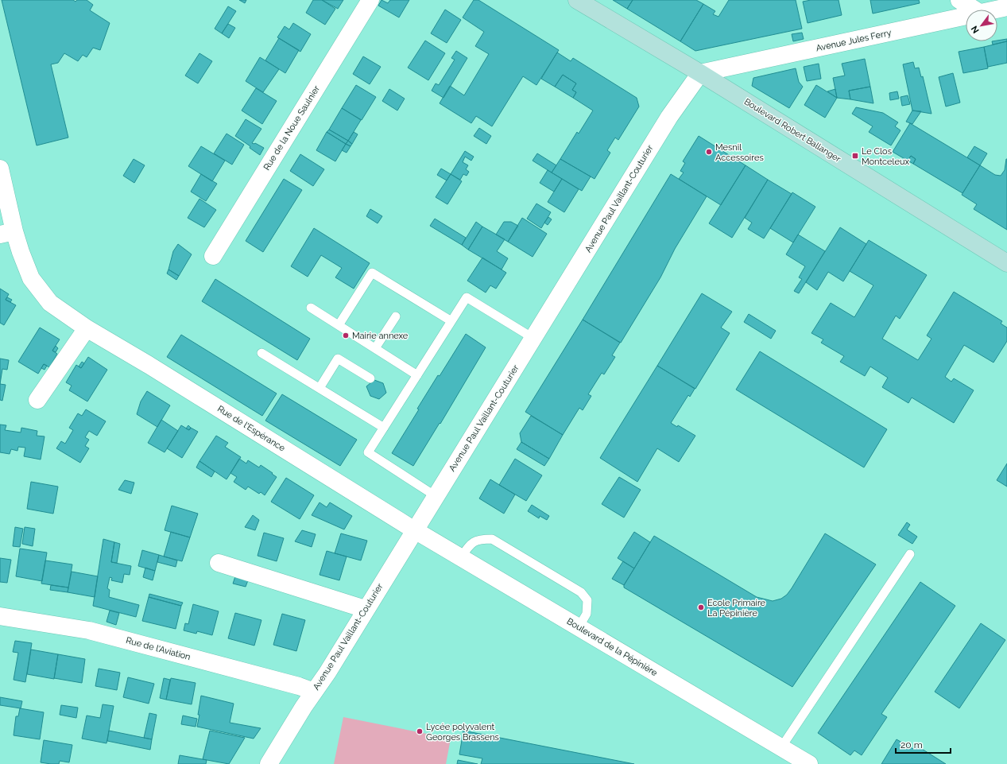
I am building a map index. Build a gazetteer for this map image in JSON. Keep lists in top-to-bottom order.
{
  "streets": {
    "main road": ["Boulevard Robert Ballanger"],
    "street": [
      "Avenue Jules Ferry",
      "Rue de la Noue Saulnier",
      "Avenue Paul Vaillant-Couturier",
      "Rue de l'Espérance",
      "Boulevard de la Pépinière",
      "Rue de l'Aviation"
    ]
  },
  "crossings": [
    ["Avenue Jules Ferry", "Boulevard Robert Ballanger"],
    ["Avenue Jules Ferry", "Avenue Paul Vaillant-Couturier"],
    ["Boulevard Robert Ballanger", "Avenue Paul Vaillant-Couturier"],
    ["Avenue Paul Vaillant-Couturier", "Rue de l'Espérance"],
    ["Avenue Paul Vaillant-Couturier", "Boulevard de la Pépinière"],
    ["Avenue Paul Vaillant-Couturier", "Rue de l'Aviation"],
    ["Rue de l'Espérance", "Boulevard de la Pépinière"]
  ],
  "places": {
    "other": [
      "Mesnil Accessoires",
      "Mairie annexe",
      "Ecole Primaire La Pépinière",
      "Lycée polyvalent Georges Brassens"
    ],
    "transit": ["Le Clos Montceleux"]
  },
  "scale_bar": "20 m",
  "north": "bottom left"
}
